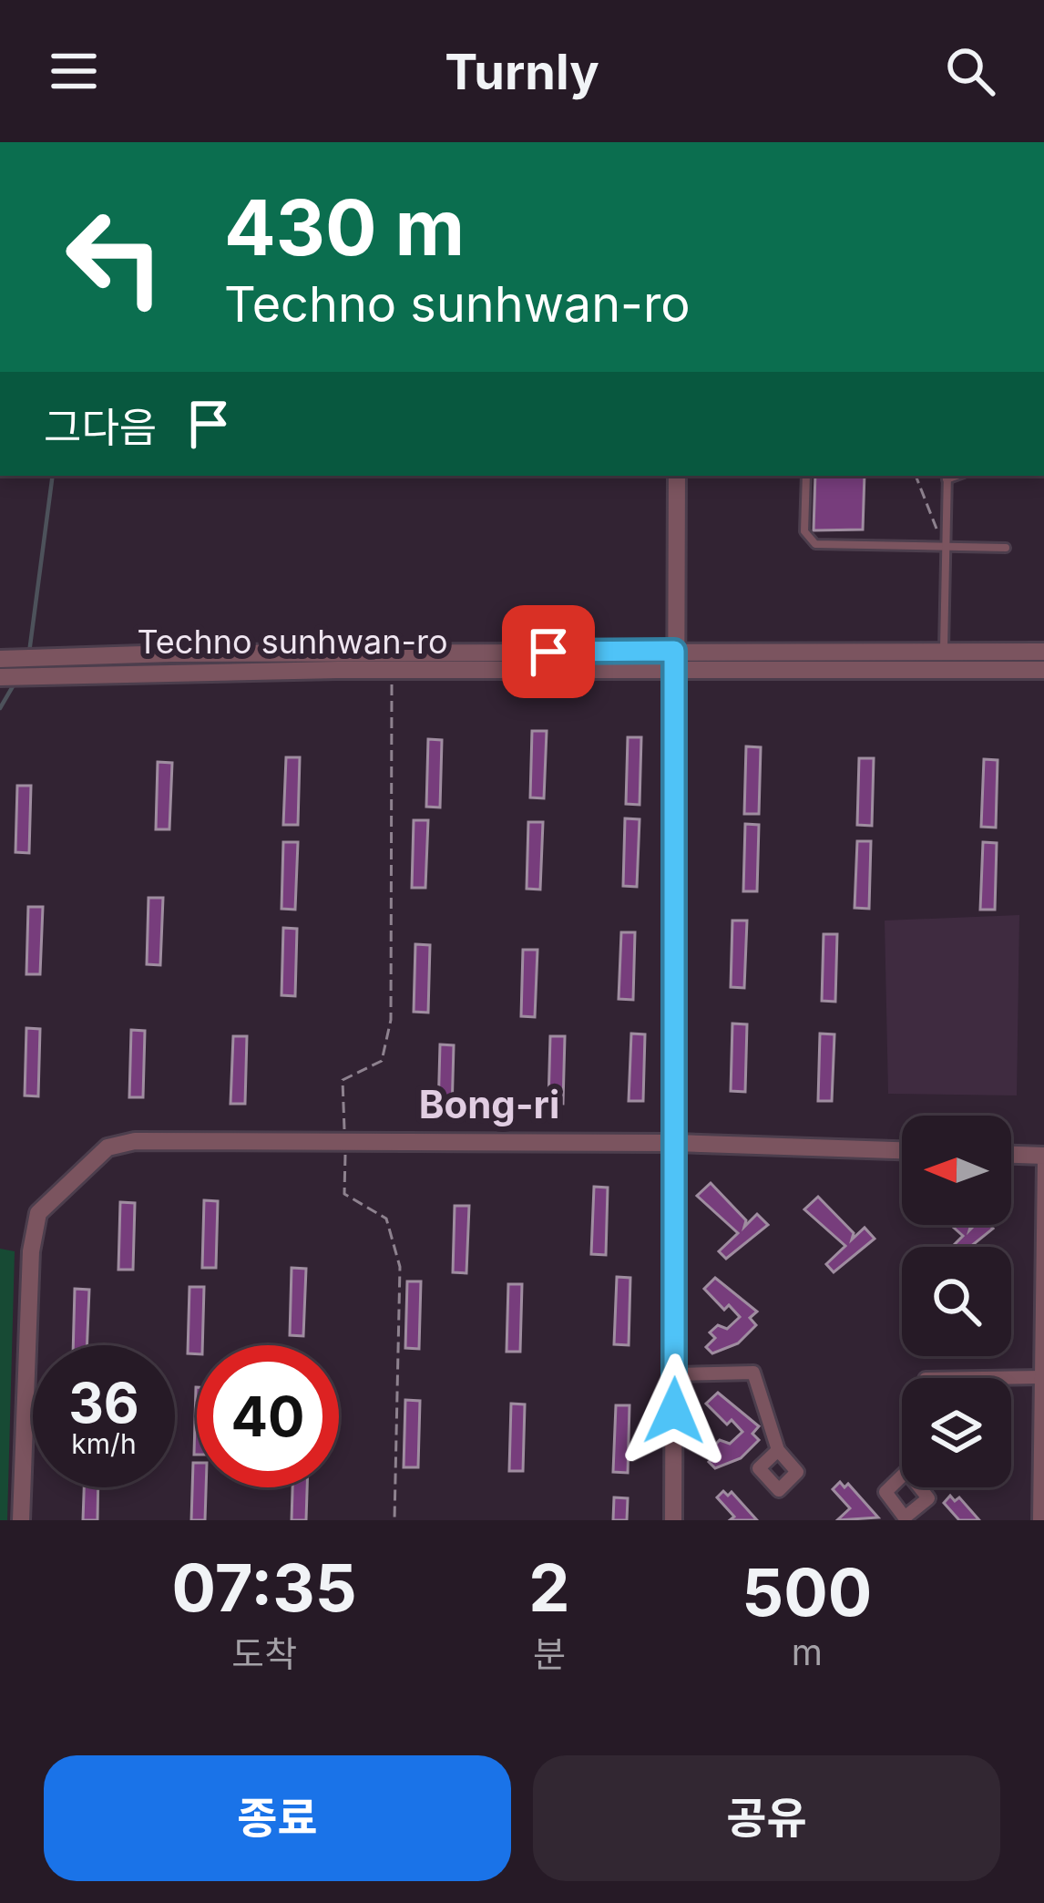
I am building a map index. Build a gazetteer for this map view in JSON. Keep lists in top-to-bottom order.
{
  "streets": {
    "street": ["Techno sunhwan-ro"]
  },
  "districts": ["Bong-ri"],
  "north": "left",
  "page": {
    "header": "Turnly",
    "turn": ["430 m", "Techno sunhwan-ro"],
    "then": "그다음",
    "speed": "36 km/h",
    "limit": "40",
    "eta": [
      "07:35",
      "도착",
      "2",
      "분",
      "500",
      "m"
    ],
    "buttons": ["종료", "공유"]
  }
}
